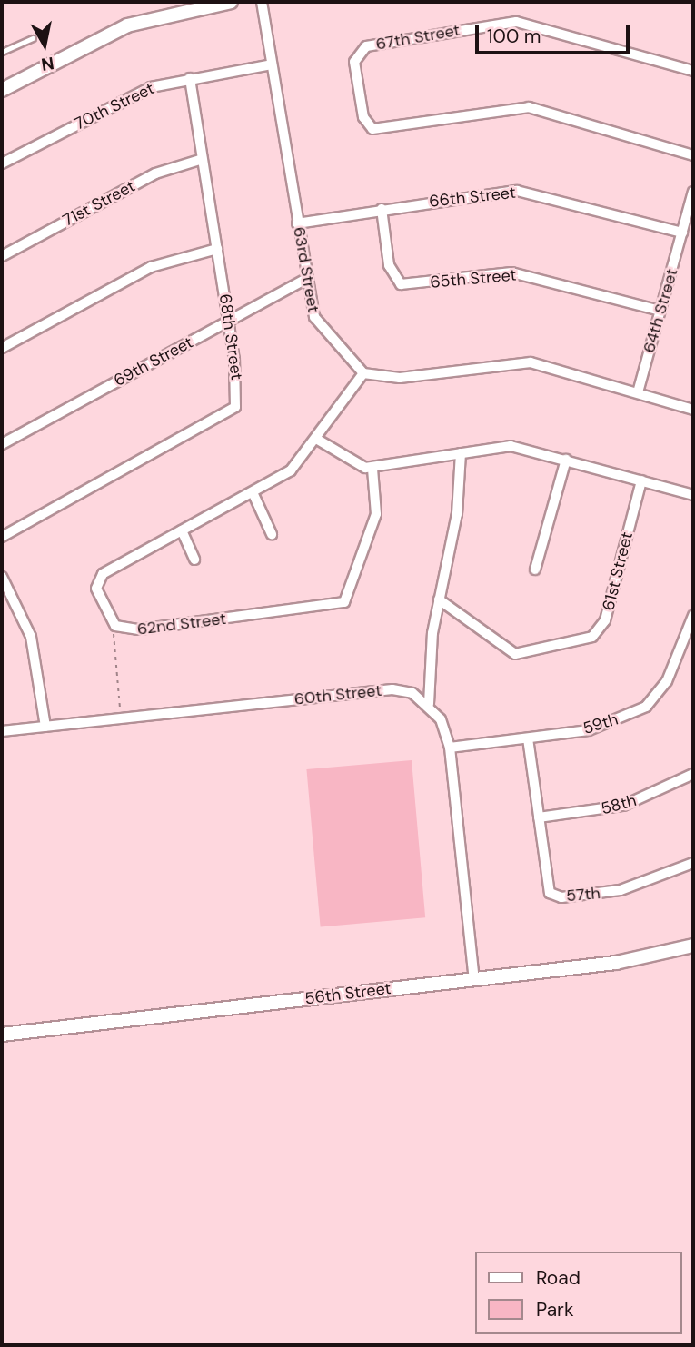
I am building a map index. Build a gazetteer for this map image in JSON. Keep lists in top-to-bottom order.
{
  "streets": {
    "street": [
      "67th Street",
      "70th Street",
      "66th Street",
      "71st Street",
      "63rd Street",
      "65th Street",
      "64th Street",
      "68th Street",
      "69th Street",
      "61st Street",
      "62nd Street",
      "60th Street",
      "59th",
      "58th",
      "57th",
      "56th Street"
    ]
  },
  "crossings": [
    ["70th Street", "63rd Street"],
    ["70th Street", "68th Street"],
    ["66th Street", "63rd Street"],
    ["66th Street", "65th Street"],
    ["66th Street", "64th Street"],
    ["71st Street", "68th Street"],
    ["63rd Street", "69th Street"],
    ["63rd Street", "62nd Street"],
    ["65th Street", "64th Street"],
    ["68th Street", "69th Street"],
    ["59th", "57th"],
    ["58th", "57th"]
  ],
  "legend": ["Road", "Park"],
  "scale_bar": "100 m",
  "north": "bottom"
}
